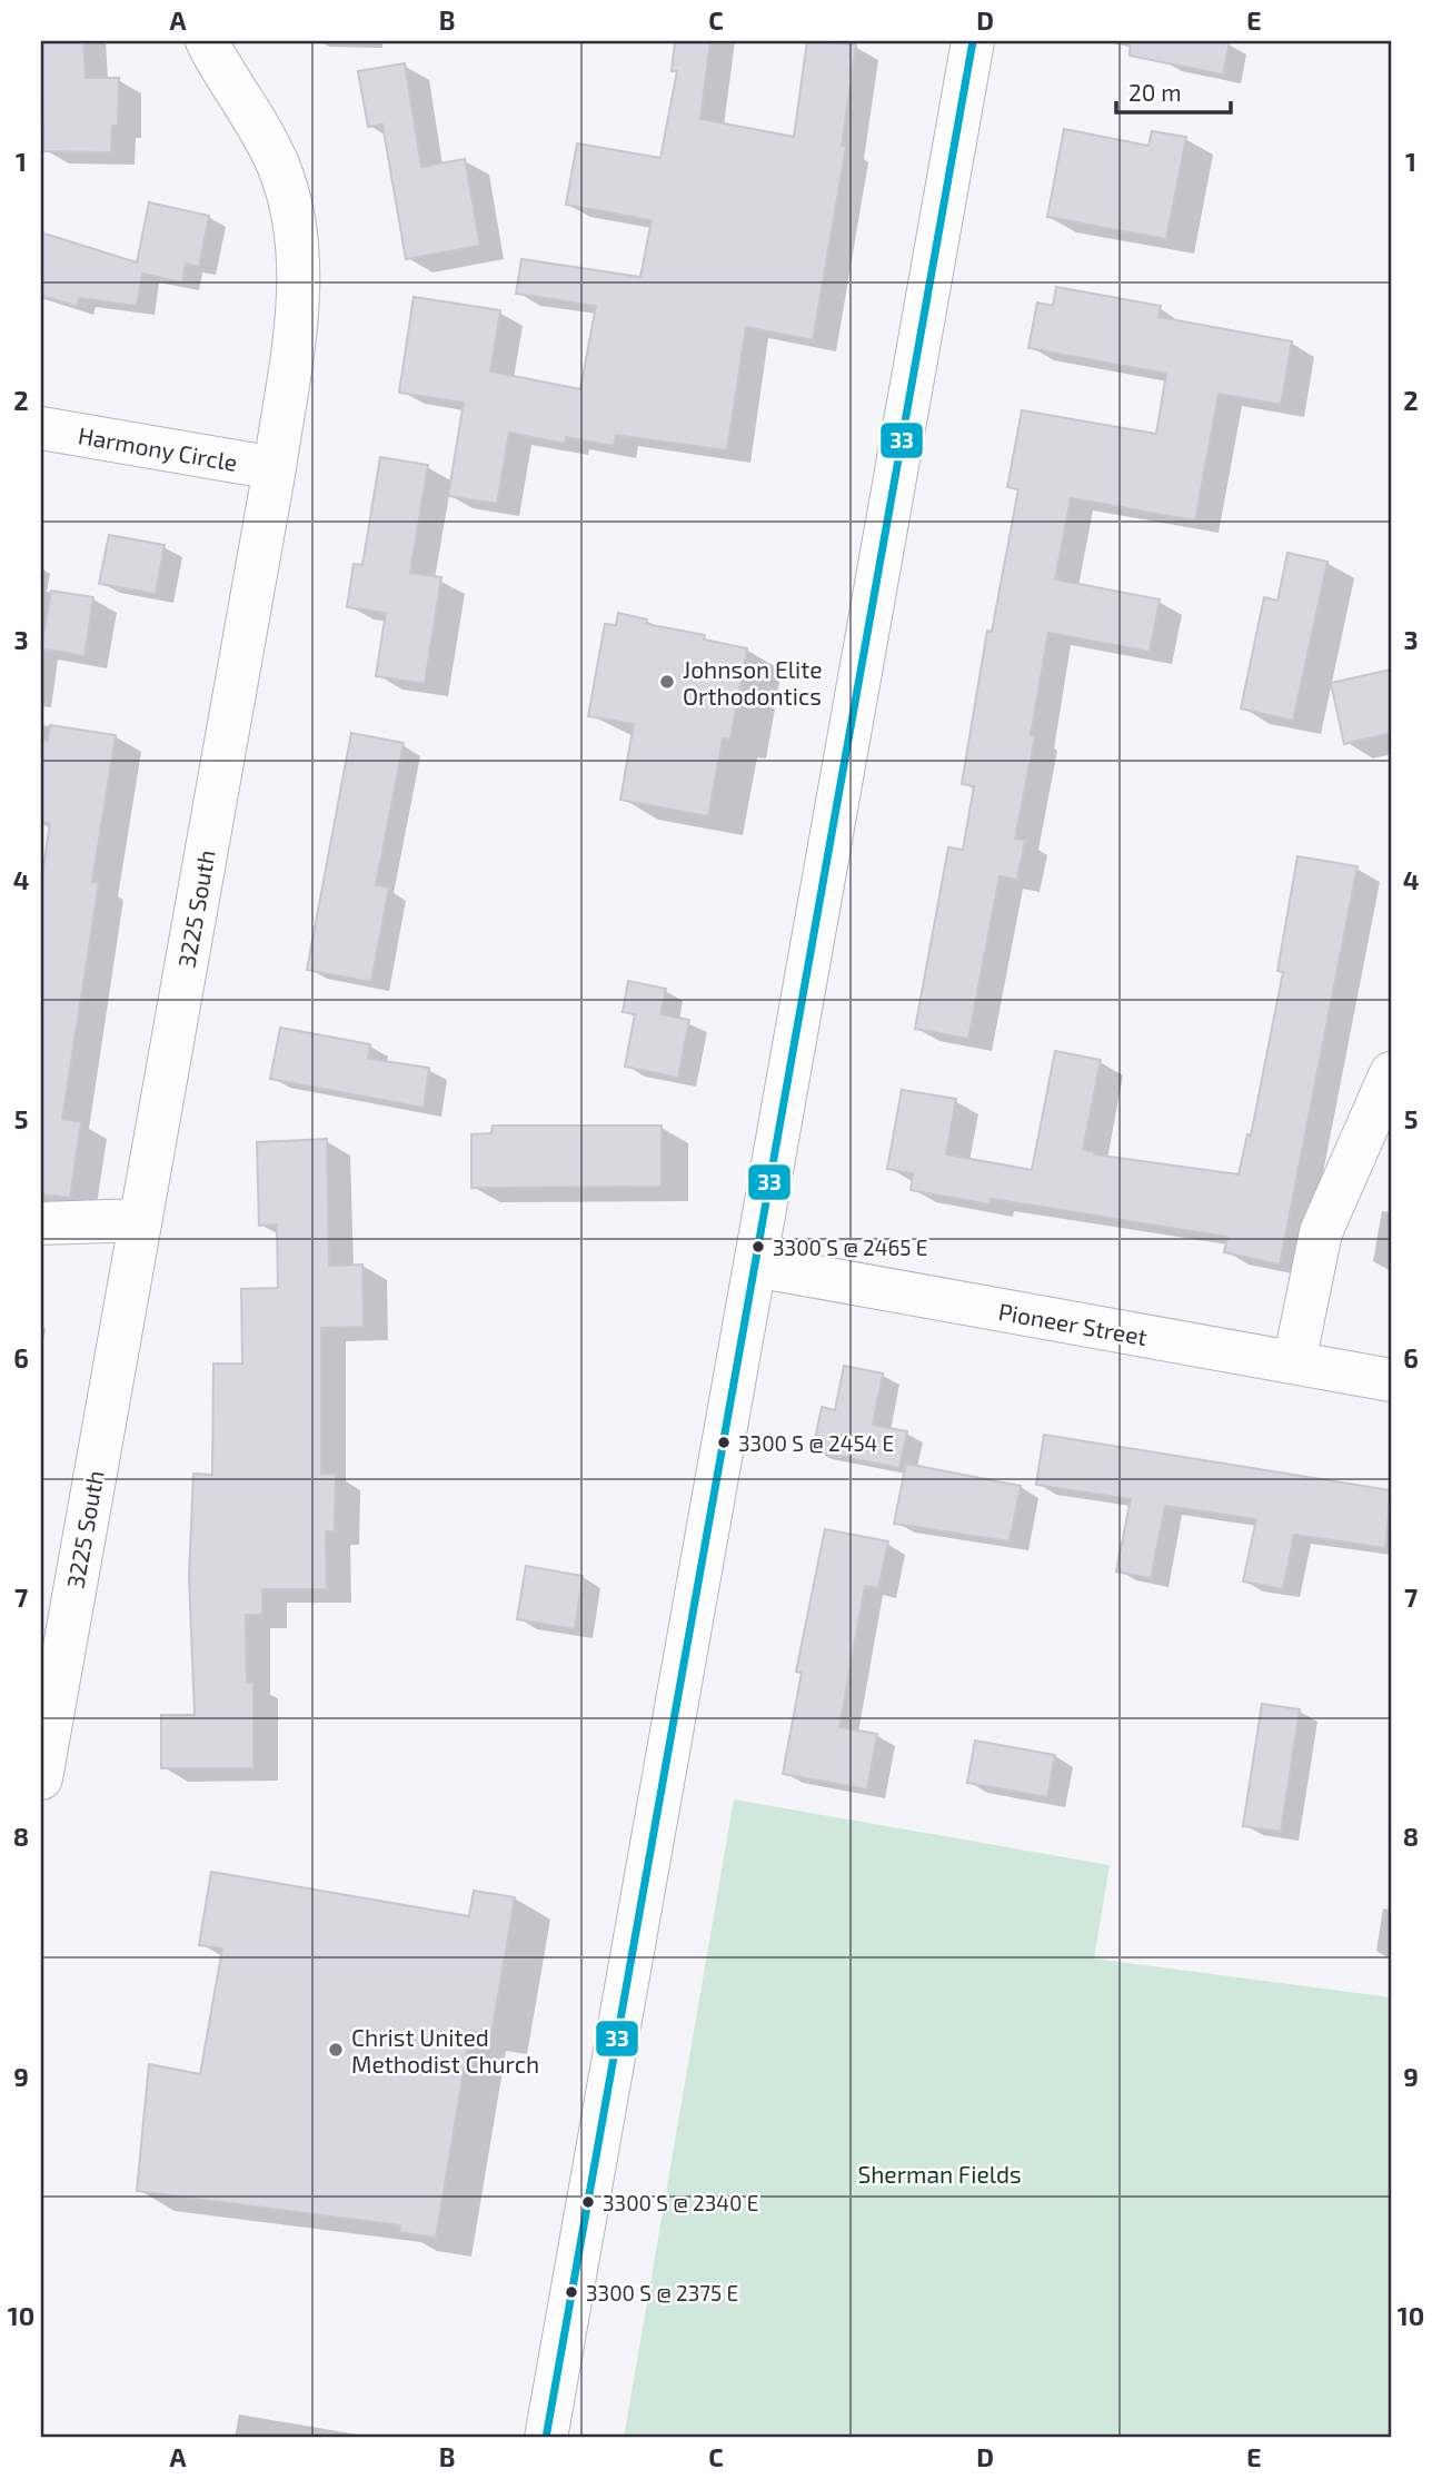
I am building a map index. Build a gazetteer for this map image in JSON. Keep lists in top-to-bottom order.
{
  "streets": {
    "street": ["Harmony Circle", "3225 South", "Pioneer Street"]
  },
  "crossings": [
    ["Harmony Circle", "3225 South"]
  ],
  "parks": ["Sherman Fields"],
  "places": [
    "Johnson Elite Orthodontics",
    "3300 S @ 2465 E",
    "3300 S @ 2454 E",
    "Christ United Methodist Church",
    "3300 S @ 2340 E",
    "3300 S @ 2375 E"
  ],
  "lines": ["transit line 33"],
  "scale_bar": "20 m",
  "grid": {
    "columns": [
      "A",
      "B",
      "C",
      "D",
      "E"
    ],
    "rows": [
      "1",
      "2",
      "3",
      "4",
      "5",
      "6",
      "7",
      "8",
      "9",
      "10"
    ]
  }
}
